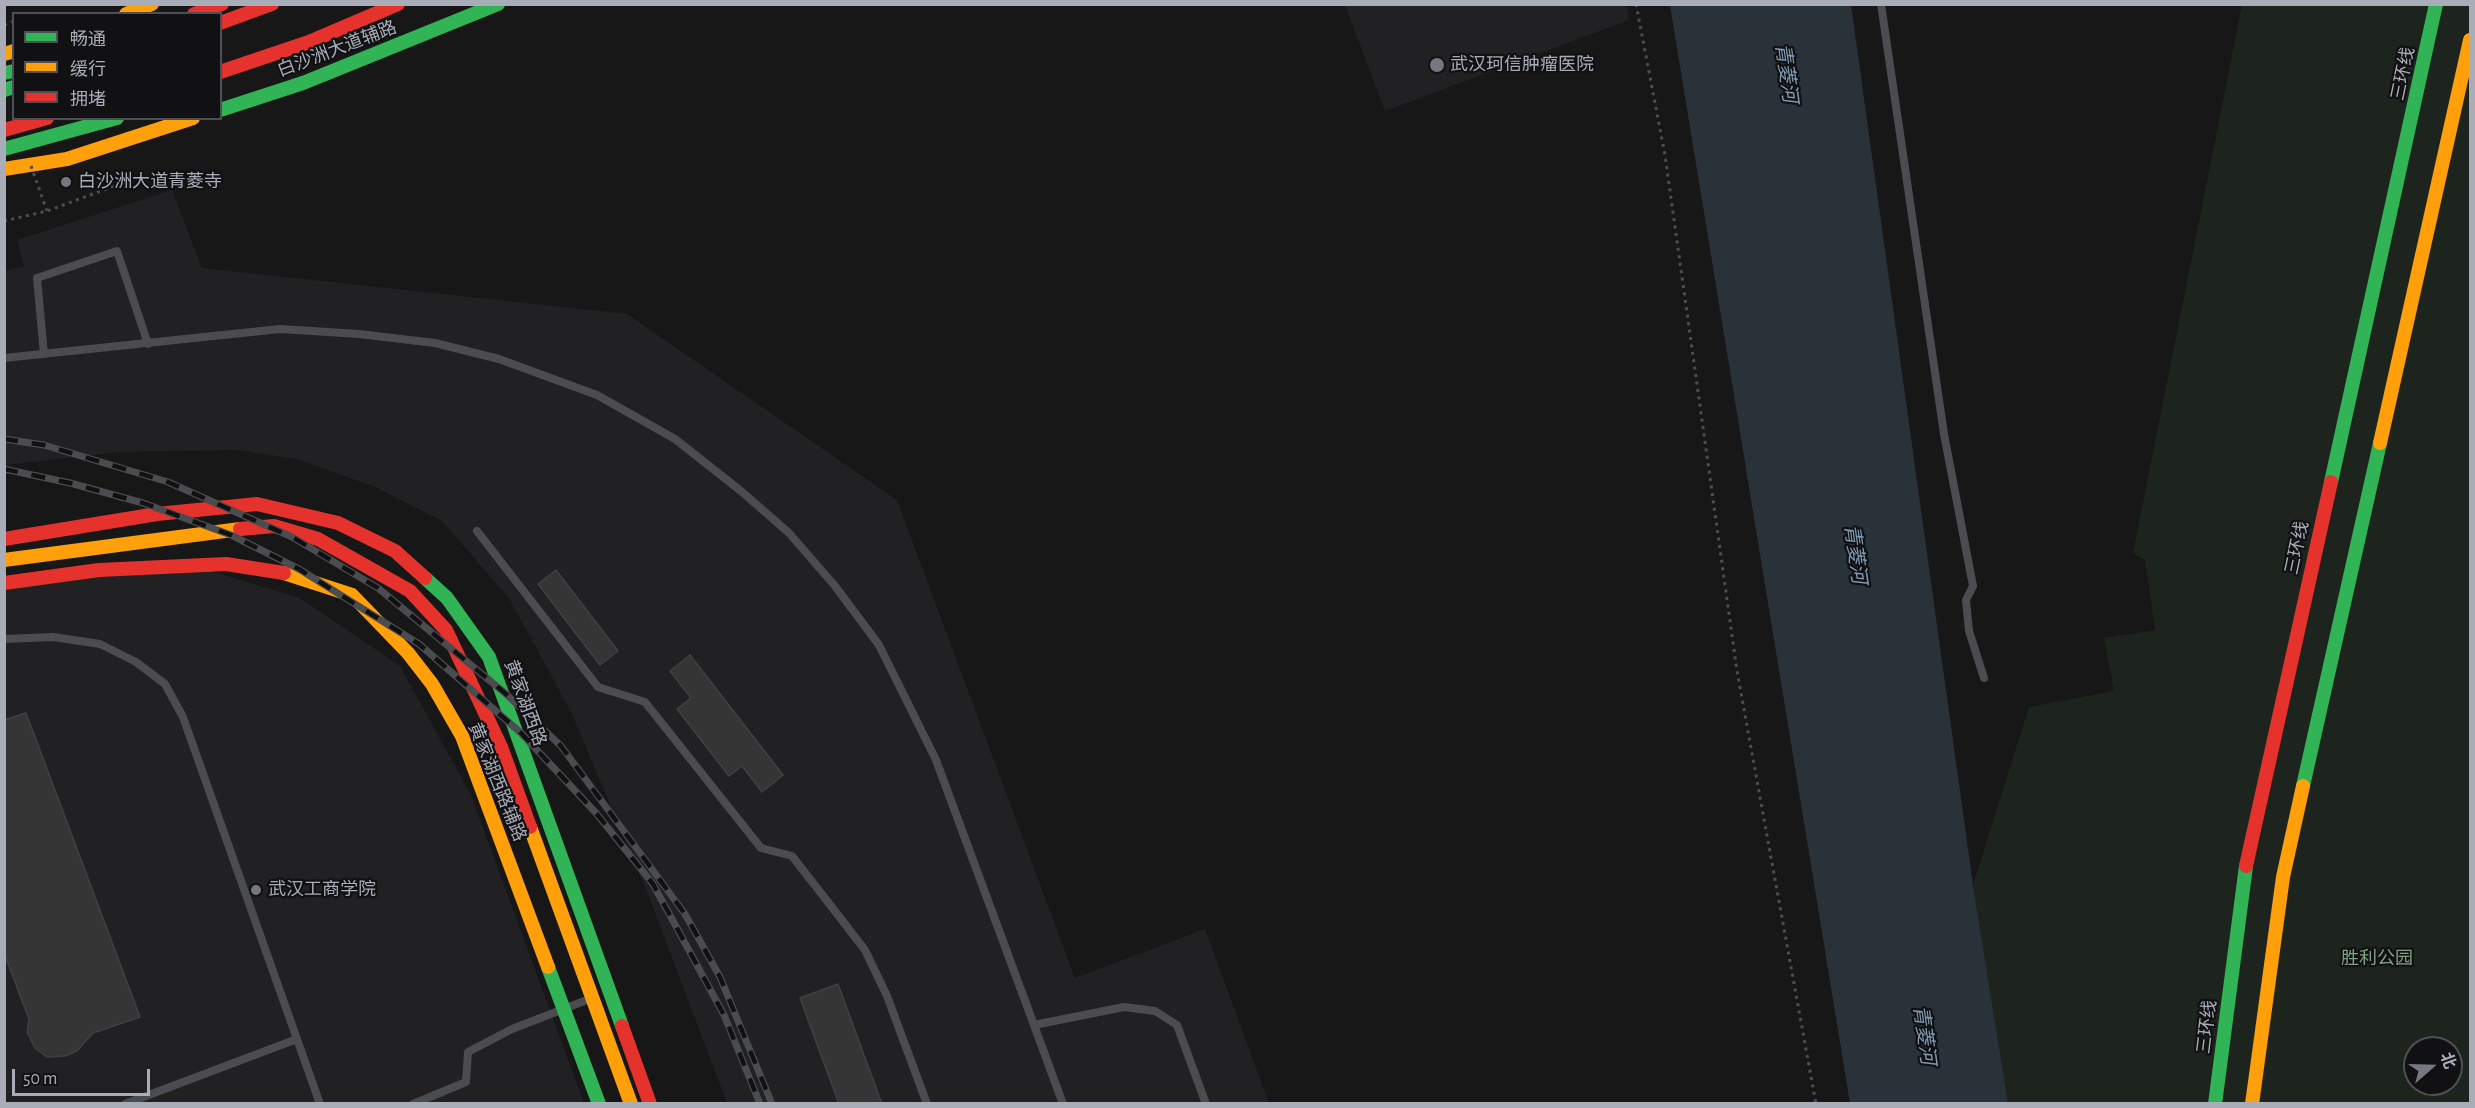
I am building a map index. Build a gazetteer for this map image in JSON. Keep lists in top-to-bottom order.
{
  "streets": {
    "main road": [
      "白沙洲大道辅路",
      "三环线",
      "黄家湖西路",
      "黄家湖西路辅路"
    ]
  },
  "water": ["青菱河"],
  "parks": ["胜利公园"],
  "places": ["武汉珂信肿瘤医院", "白沙洲大道青菱寺", "武汉工商学院"],
  "legend": ["畅通", "缓行", "拥堵"],
  "scale_bar": "50 m",
  "north": "right"
}
